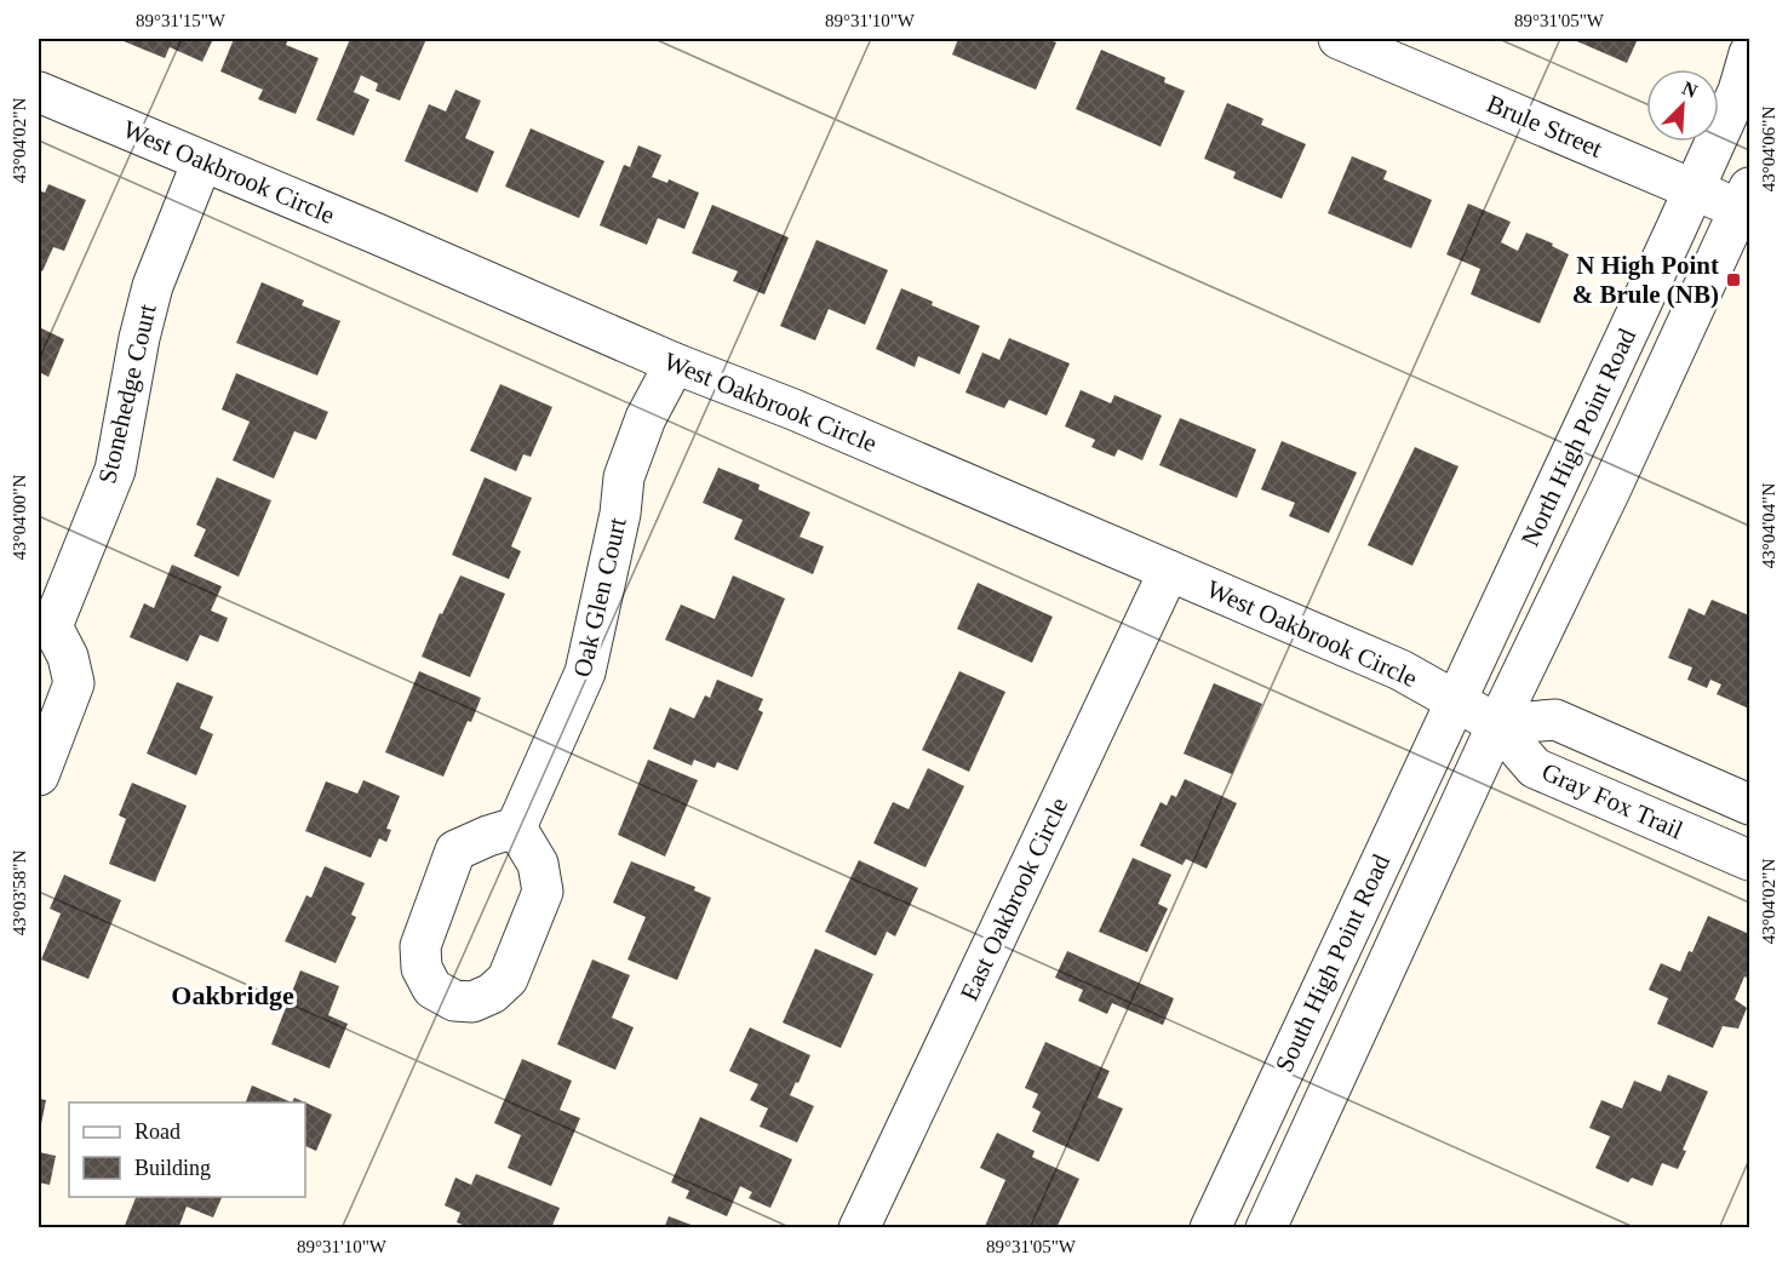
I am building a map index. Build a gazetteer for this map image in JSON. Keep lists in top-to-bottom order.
{
  "streets": {
    "street": [
      "Brule Street",
      "West Oakbrook Circle",
      "Stonehedge Court",
      "North High Point Road",
      "Oak Glen Court",
      "Gray Fox Trail",
      "East Oakbrook Circle",
      "South High Point Road"
    ]
  },
  "crossings": [
    ["Brule Street", "North High Point Road"],
    ["West Oakbrook Circle", "Stonehedge Court"],
    ["West Oakbrook Circle", "North High Point Road"],
    ["West Oakbrook Circle", "Oak Glen Court"],
    ["West Oakbrook Circle", "Gray Fox Trail"],
    ["West Oakbrook Circle", "East Oakbrook Circle"],
    ["West Oakbrook Circle", "South High Point Road"],
    ["North High Point Road", "Gray Fox Trail"],
    ["North High Point Road", "South High Point Road"],
    ["Gray Fox Trail", "South High Point Road"]
  ],
  "districts": ["Oakbridge"],
  "places": {
    "transit": ["N High Point & Brule (NB)"]
  },
  "legend": ["Road", "Building"],
  "north": "top right",
  "coordinates": [
    "89°31'15\"W",
    "89°31'10\"W",
    "89°31'05\"W",
    "43°04'02\"N",
    "43°04'06\"N",
    "43°04'00\"N",
    "43°04'04\"N",
    "43°03'58\"N"
  ]
}
